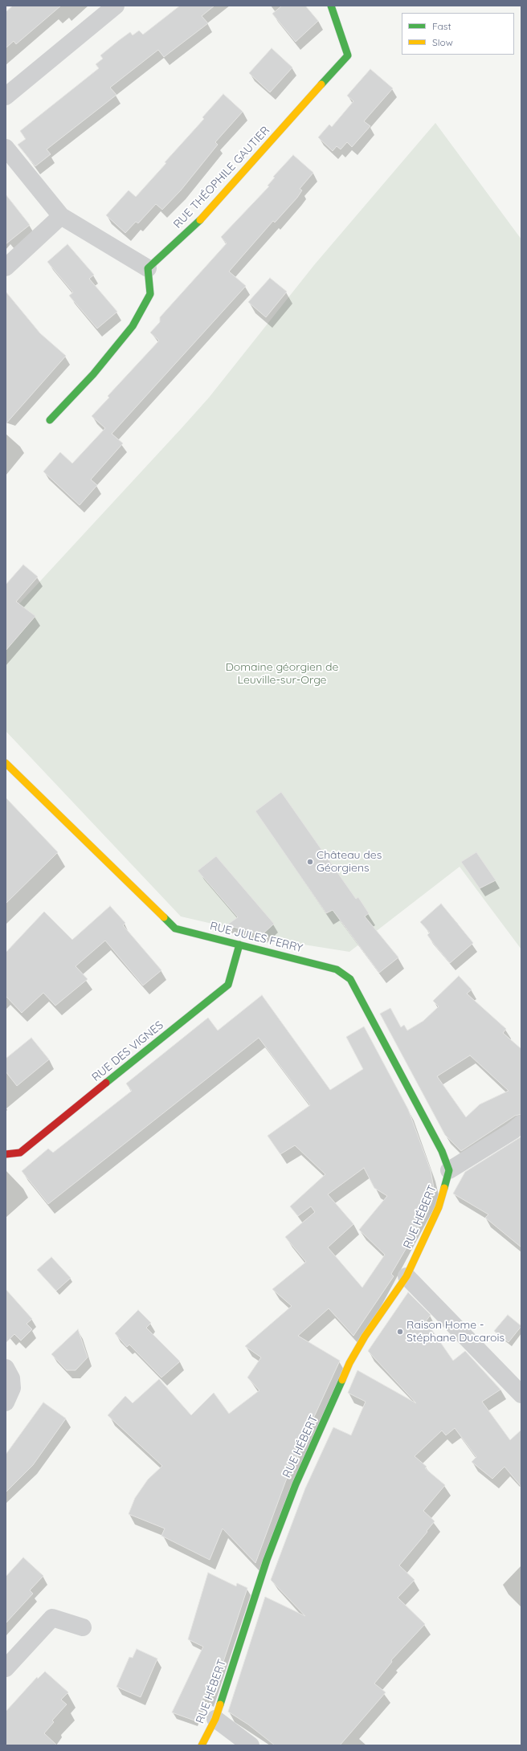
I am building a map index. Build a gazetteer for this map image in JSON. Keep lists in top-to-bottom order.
{
  "streets": {
    "street": [
      "RUE THÉOPHILE GAUTIER",
      "RUE JULES FERRY",
      "RUE DES VIGNES",
      "RUE HÉBERT"
    ]
  },
  "crossings": [
    ["RUE JULES FERRY", "RUE DES VIGNES"],
    ["RUE JULES FERRY", "RUE HÉBERT"]
  ],
  "parks": ["Domaine géorgien de Leuville-sur-Orge"],
  "places": ["Château des Géorgiens", "Raison Home - Stéphane Ducarois"],
  "legend": ["Fast", "Slow"]
}
